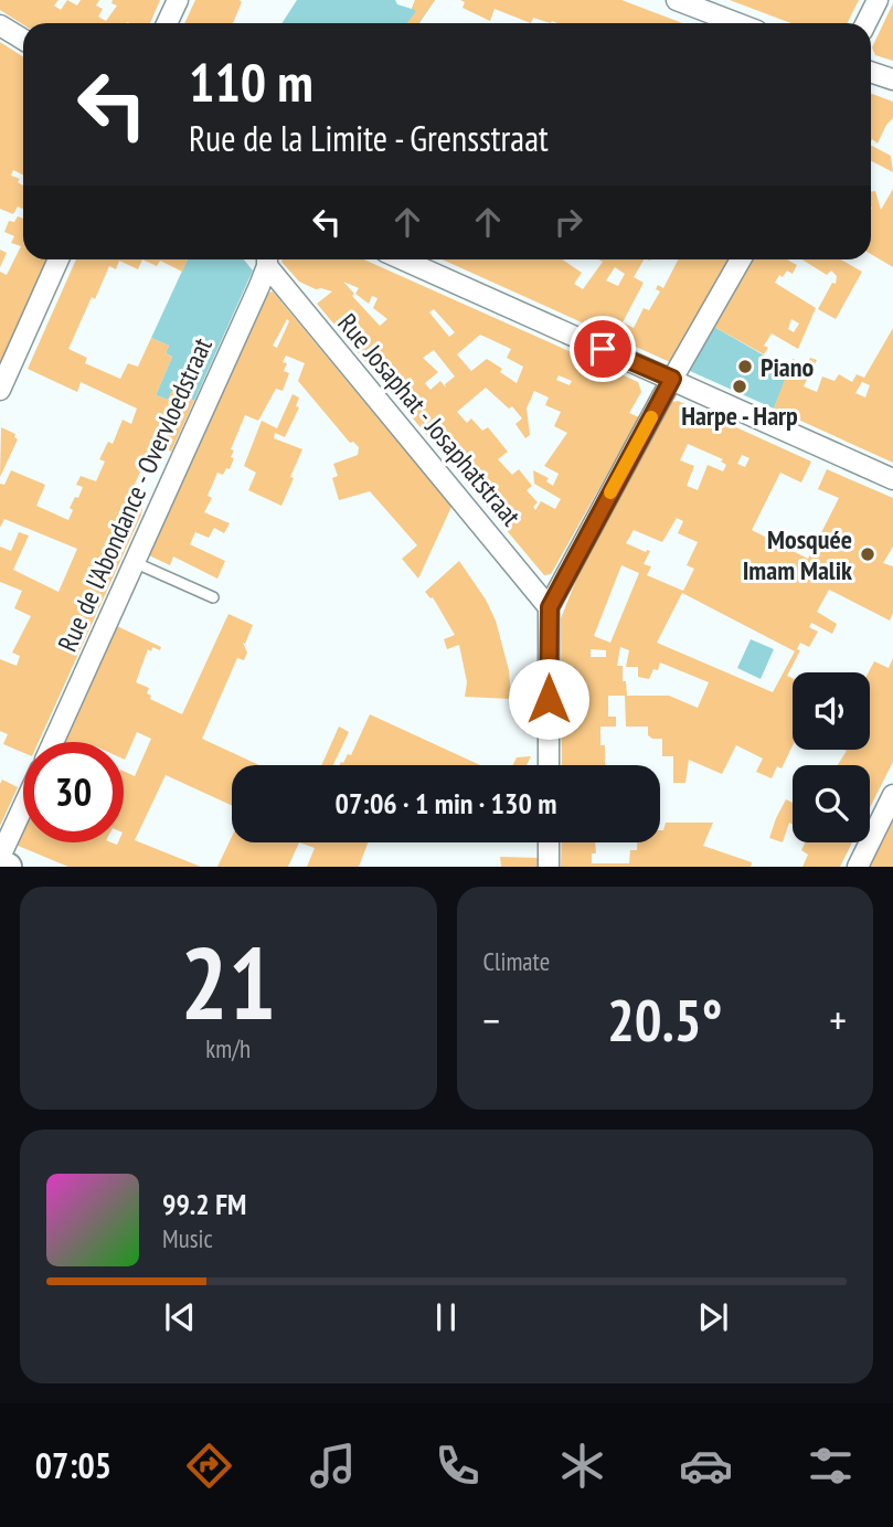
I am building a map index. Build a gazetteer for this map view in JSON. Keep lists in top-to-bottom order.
{
  "streets": {
    "street": ["Rue Josaphat - Josaphatstraat", "Rue de l'Abondance - Overvloedstraat"]
  },
  "places": ["Piano", "Harpe - Harp", "Mosquée Imam Malik"],
  "page": {
    "turn": ["110 m", "Rue de la Limite - Grensstraat"],
    "limit": "30",
    "trip": "07:06 · 1 min · 130 m",
    "tile": [
      ["21", "km/h"],
      "Climate"
    ],
    "heat": ["−", "20.5°", "+"],
    "song": ["99.2 FM", "Music"],
    "tabs": "07:05"
  }
}
